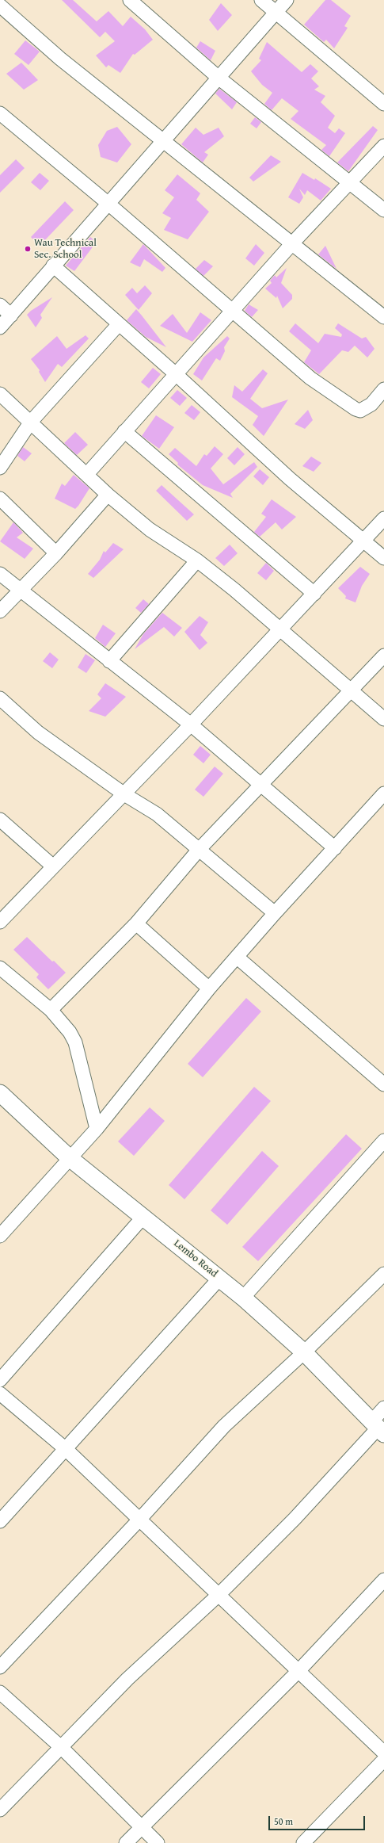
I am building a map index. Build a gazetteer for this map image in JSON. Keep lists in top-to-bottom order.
{
  "streets": {
    "street": ["Lembo Road"]
  },
  "places": ["Wau Technical Sec. School"],
  "scale_bar": "50 m"
}
